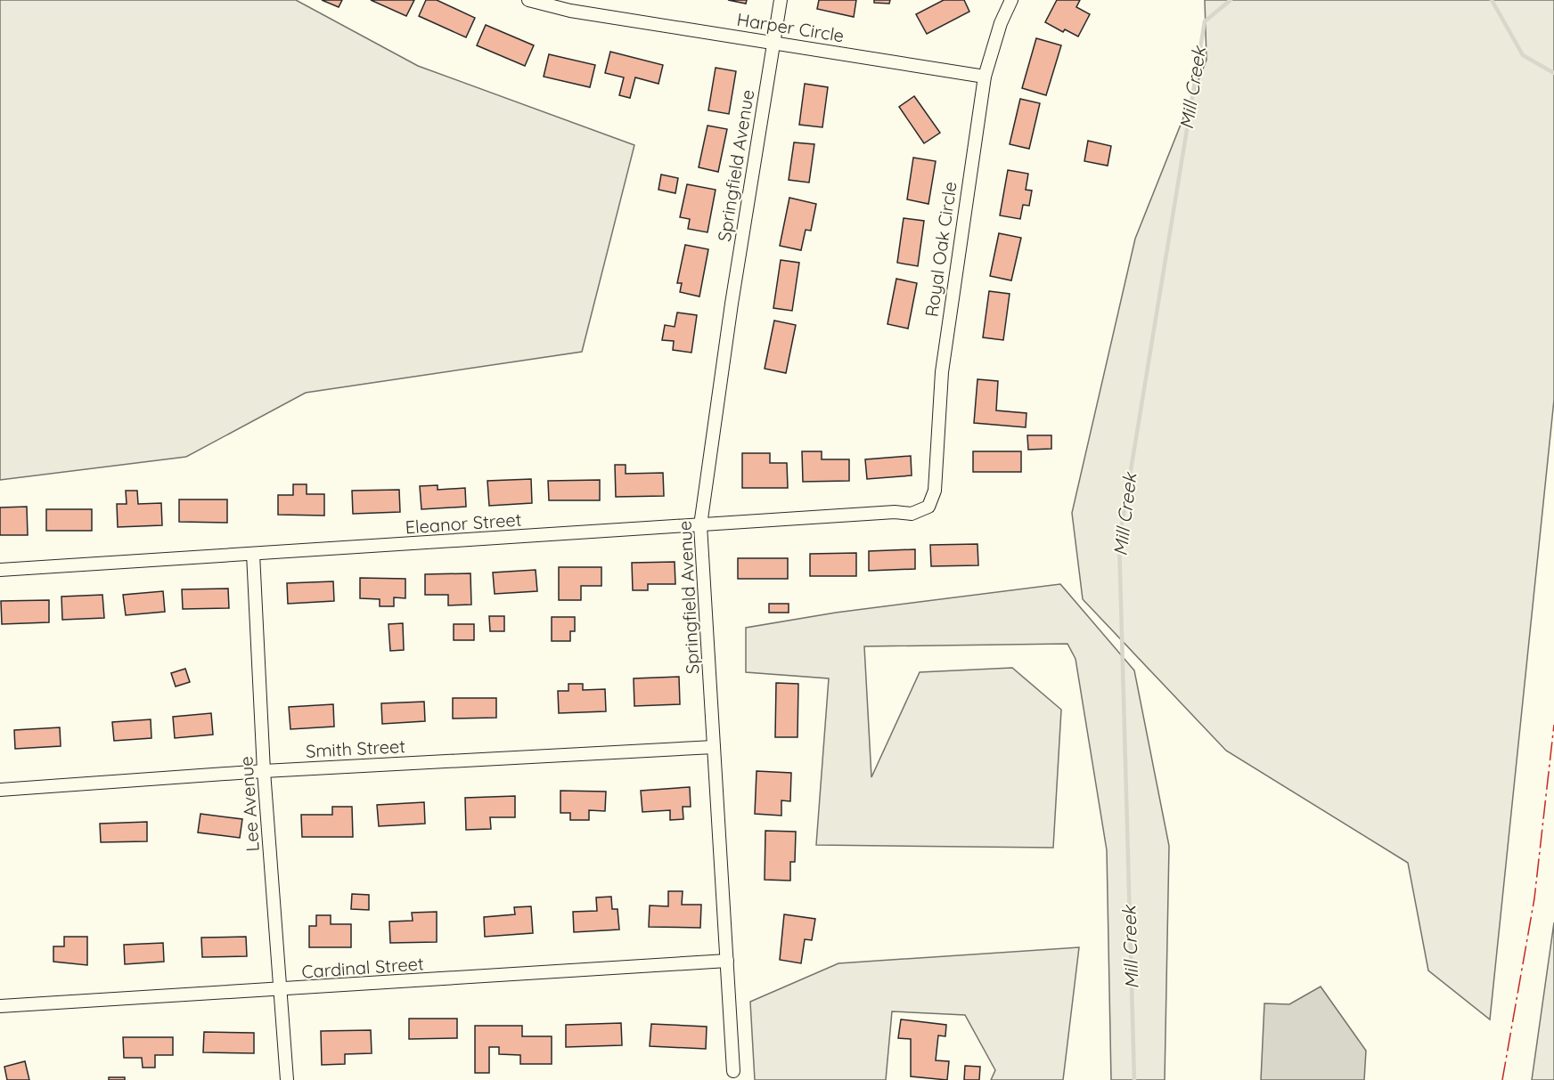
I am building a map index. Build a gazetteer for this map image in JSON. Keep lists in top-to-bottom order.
{
  "streets": {
    "street": [
      "Harper Circle",
      "Springfield Avenue",
      "Royal Oak Circle",
      "Eleanor Street",
      "Smith Street",
      "Lee Avenue",
      "Cardinal Street"
    ]
  },
  "crossings": [
    ["Harper Circle", "Springfield Avenue"],
    ["Harper Circle", "Royal Oak Circle"],
    ["Springfield Avenue", "Eleanor Street"],
    ["Springfield Avenue", "Smith Street"],
    ["Springfield Avenue", "Cardinal Street"],
    ["Royal Oak Circle", "Eleanor Street"],
    ["Eleanor Street", "Lee Avenue"],
    ["Smith Street", "Lee Avenue"],
    ["Lee Avenue", "Cardinal Street"]
  ],
  "water": ["Mill Creek"]
}
